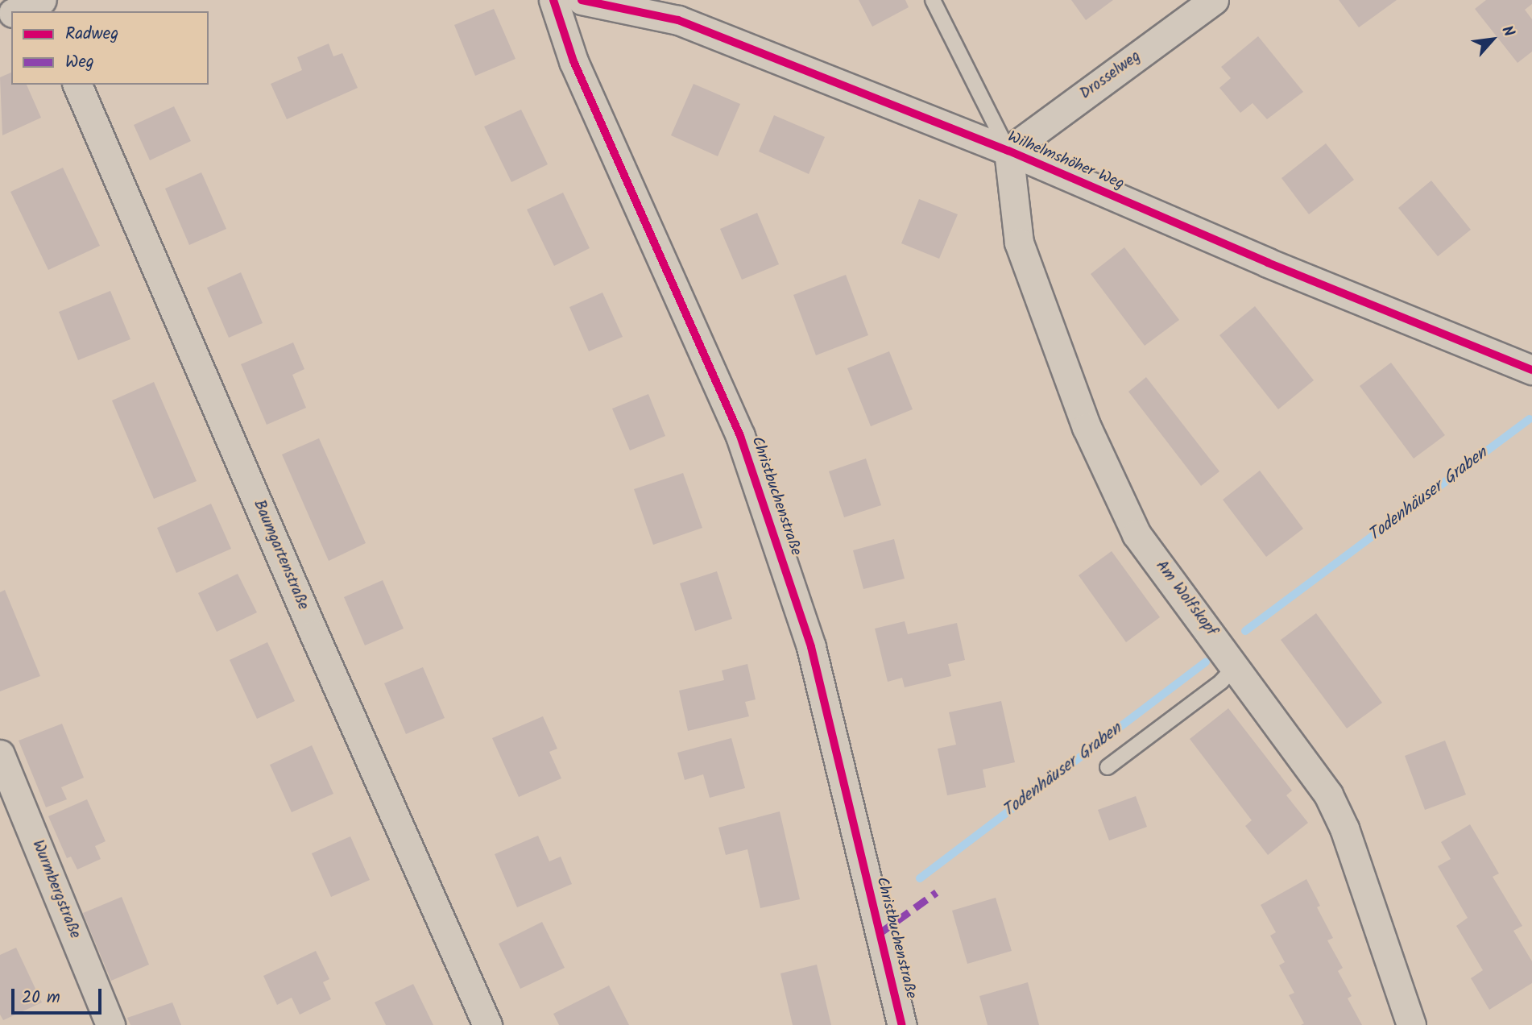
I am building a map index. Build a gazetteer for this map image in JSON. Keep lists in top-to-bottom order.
{
  "streets": {
    "street": [
      "Drosselweg",
      "Wilhelmshöher Weg",
      "Christbuchenstraße",
      "Baumgartenstraße",
      "Am Wolfskopf",
      "Wurmbergstraße"
    ]
  },
  "crossings": [
    ["Drosselweg", "Wilhelmshöher Weg"],
    ["Drosselweg", "Am Wolfskopf"],
    ["Wilhelmshöher Weg", "Am Wolfskopf"]
  ],
  "water": ["Todenhäuser Graben"],
  "legend": ["Radweg", "Weg"],
  "scale_bar": "20 m",
  "north": "top right"
}
